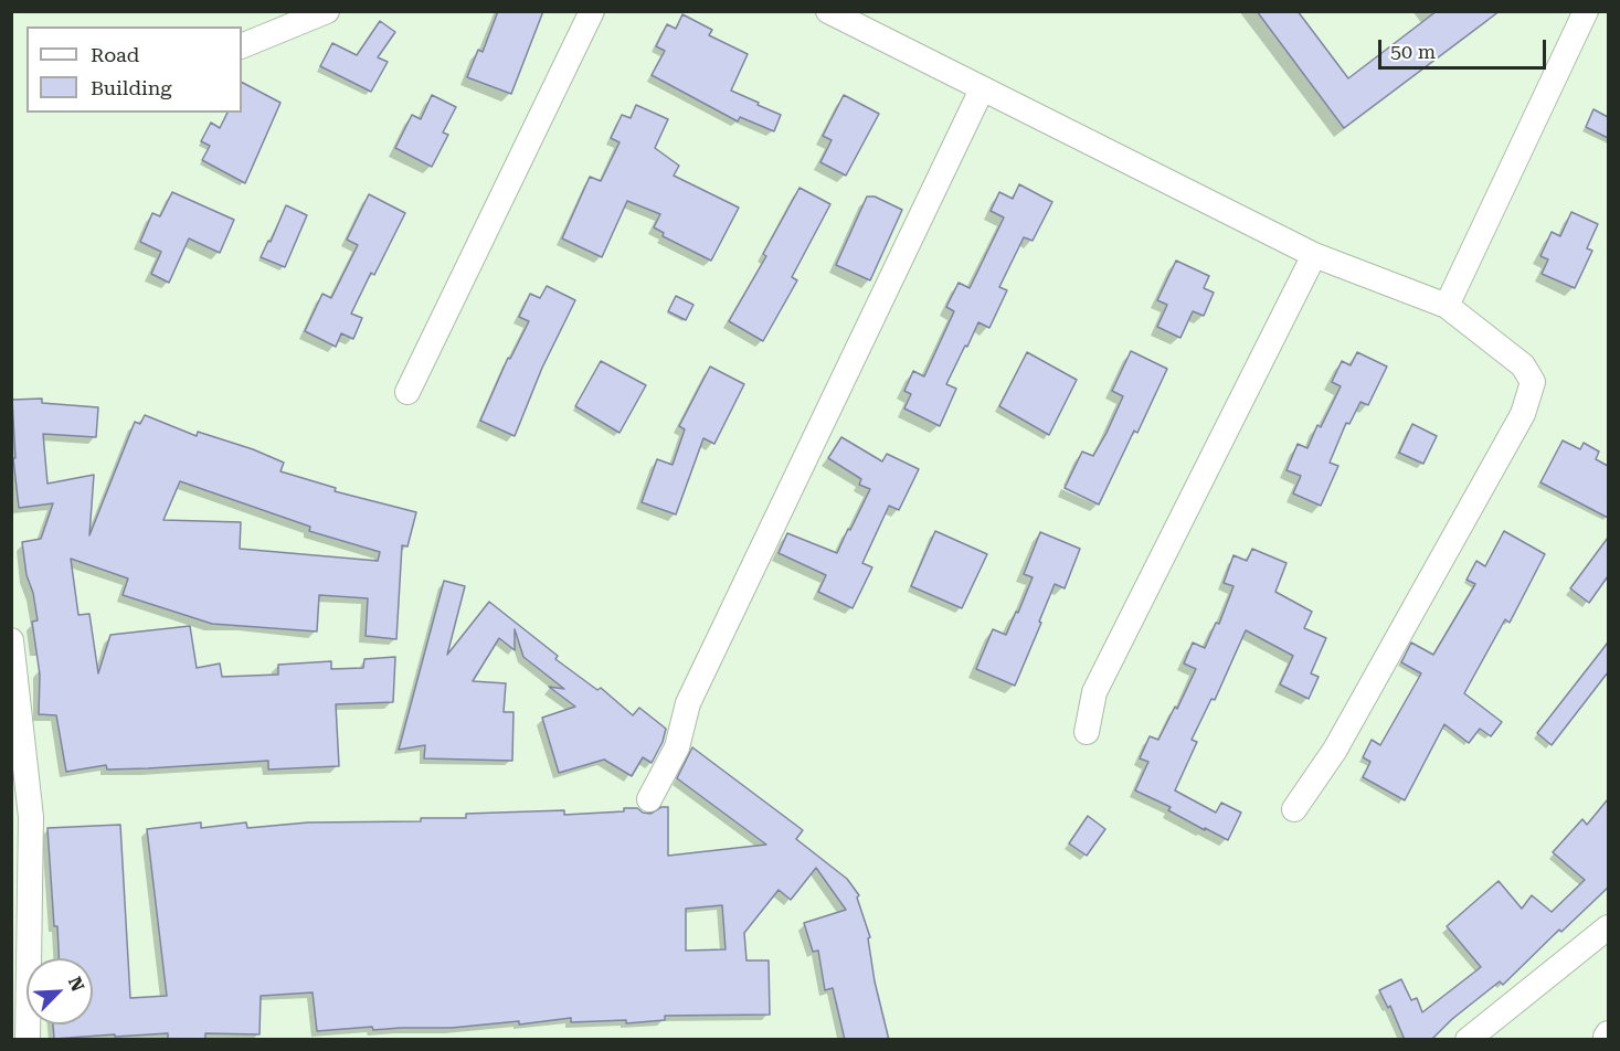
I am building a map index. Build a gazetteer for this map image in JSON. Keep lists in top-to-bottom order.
{
  "legend": ["Road", "Building"],
  "scale_bar": "50 m",
  "north": "top right"
}
